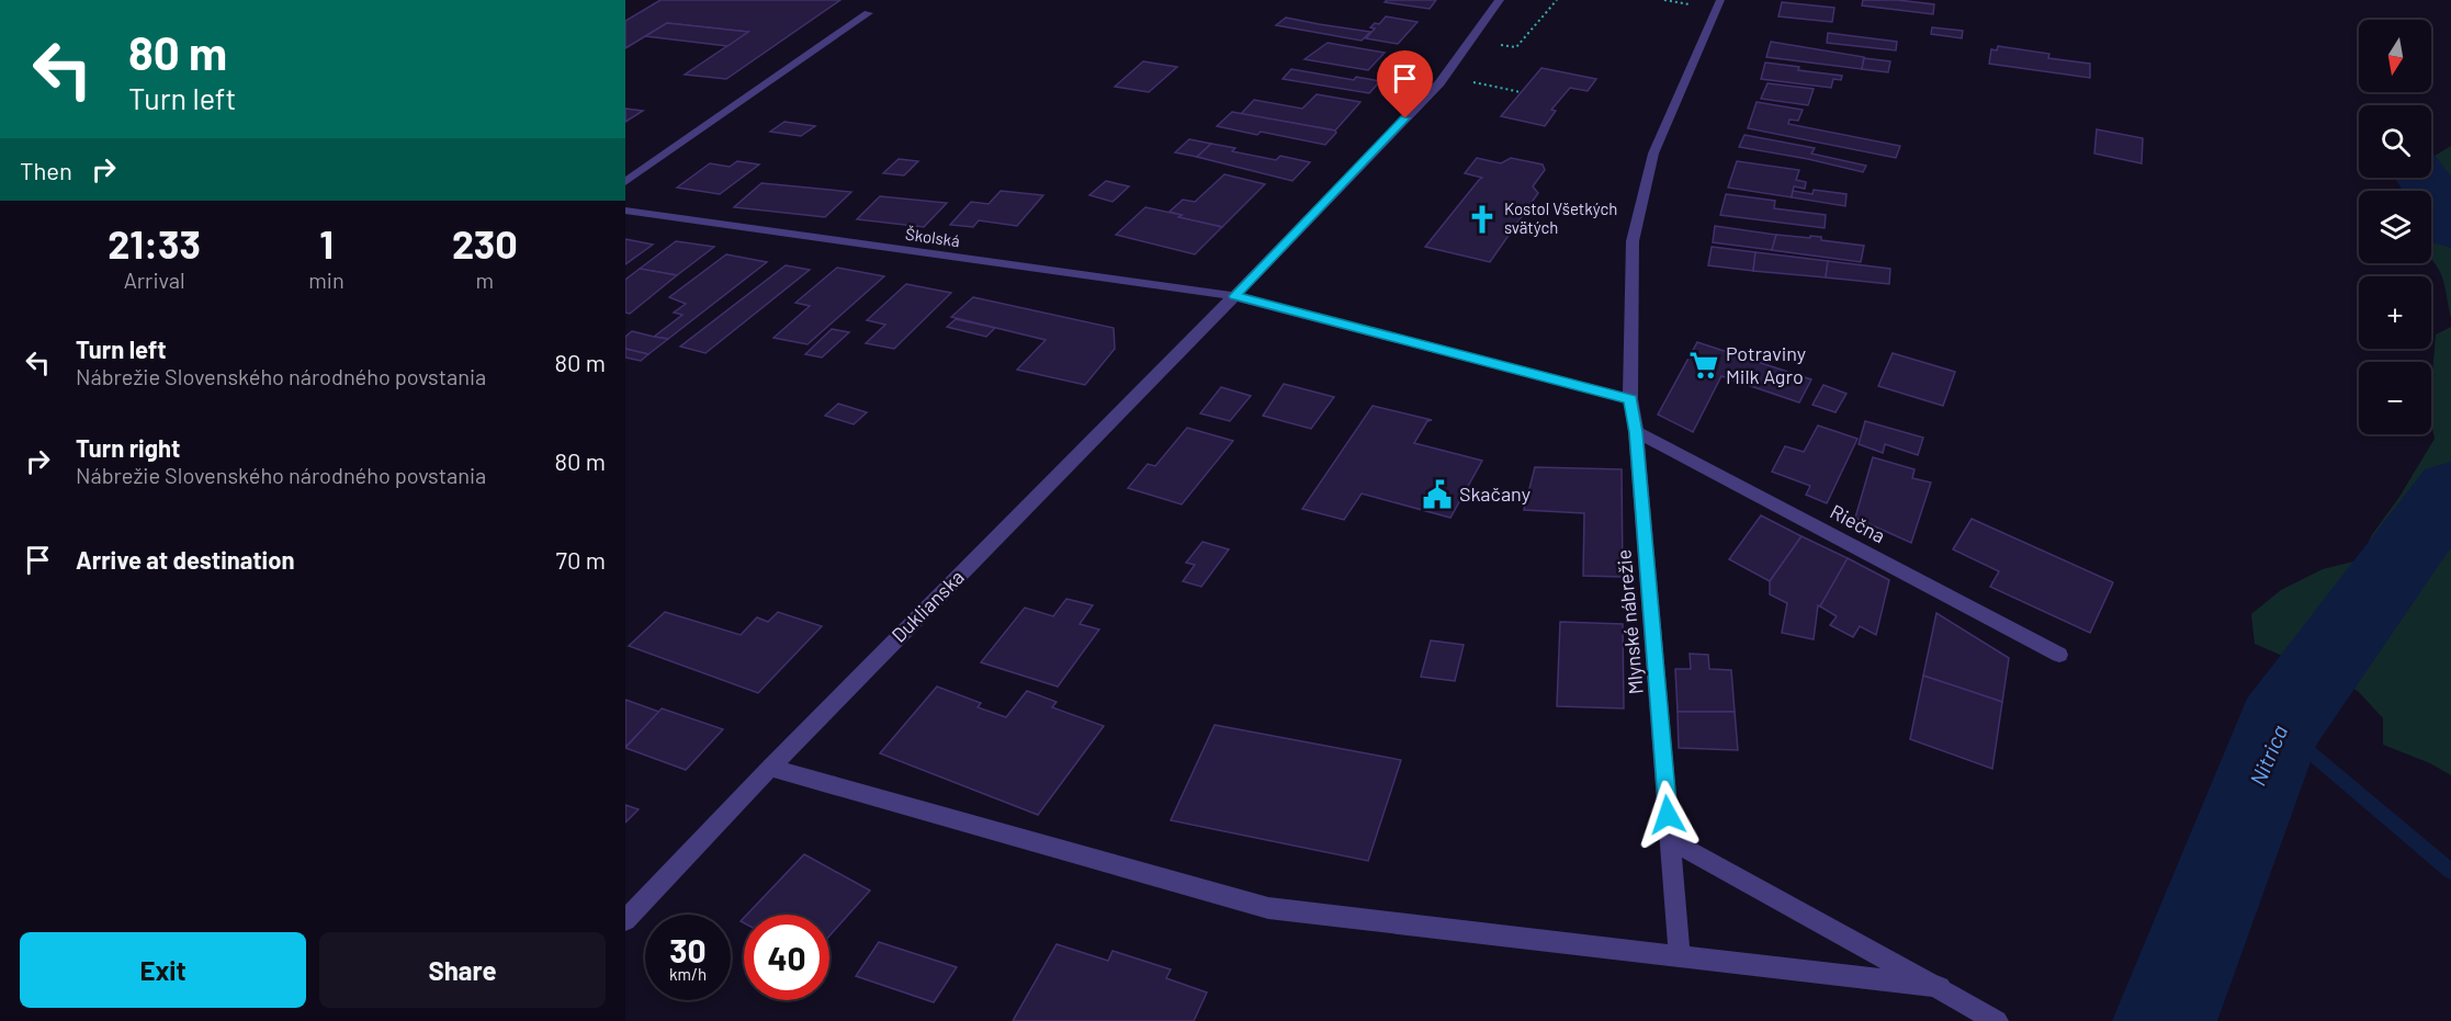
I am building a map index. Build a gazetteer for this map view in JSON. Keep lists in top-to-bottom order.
{
  "streets": {
    "street": [
      "Školská",
      "Riečna",
      "Duklianska",
      "Mlynské nábrežie"
    ]
  },
  "crossings": [
    ["Školská", "Duklianska"],
    ["Školská", "Mlynské nábrežie"],
    ["Riečna", "Mlynské nábrežie"]
  ],
  "water": ["Nitrica"],
  "places": {
    "church": ["Kostol Všetkých svätých"],
    "supermarket": ["Potraviny Milk Agro"],
    "public building": ["Skačany"]
  },
  "north": "bottom",
  "page": {
    "turn": ["80 m", "Turn left"],
    "map_buttons": ["+", "−"],
    "then": "Then",
    "eta": [
      "21:33",
      "Arrival",
      "1",
      "min",
      "230",
      "m"
    ],
    "list": [
      {
        "name": "Turn left",
        "note": "Nábrežie Slovenského národného povstania",
        "value": "80 m"
      },
      {
        "name": "Turn right",
        "note": "Nábrežie Slovenského národného povstania",
        "value": "80 m"
      },
      {
        "name": "Arrive at destination",
        "value": "70 m"
      }
    ],
    "speed": "30 km/h",
    "limit": "40",
    "buttons": ["Exit", "Share"]
  }
}
